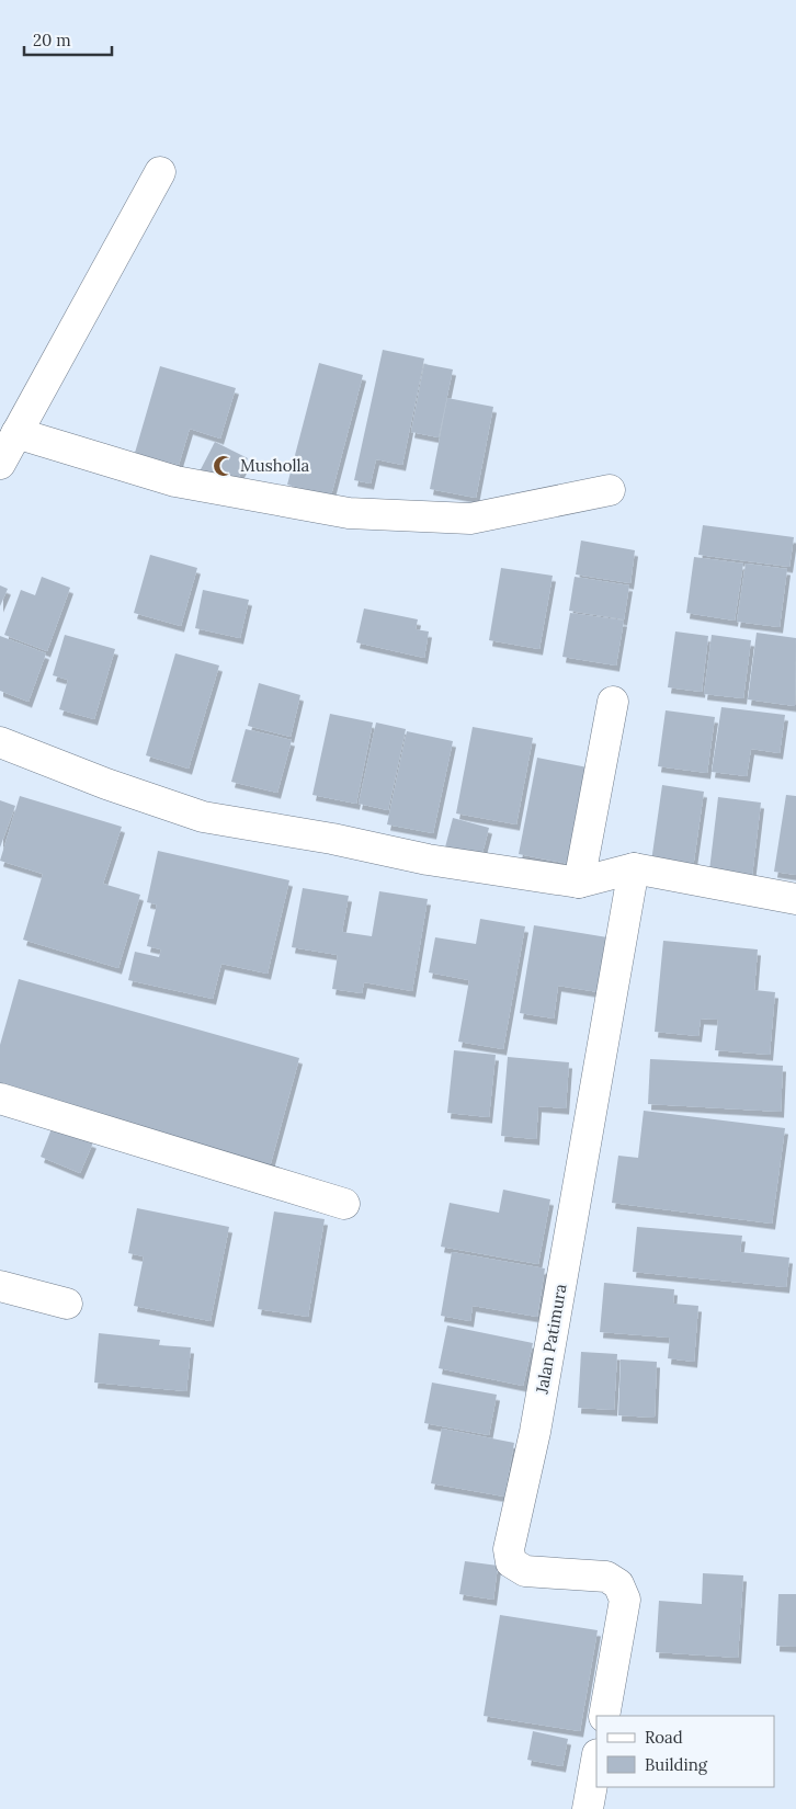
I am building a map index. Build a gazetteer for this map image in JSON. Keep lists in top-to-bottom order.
{
  "streets": {
    "street": ["Jalan Patimura"]
  },
  "places": {
    "mosque": ["Musholla"]
  },
  "legend": ["Road", "Building"],
  "scale_bar": "20 m"
}
